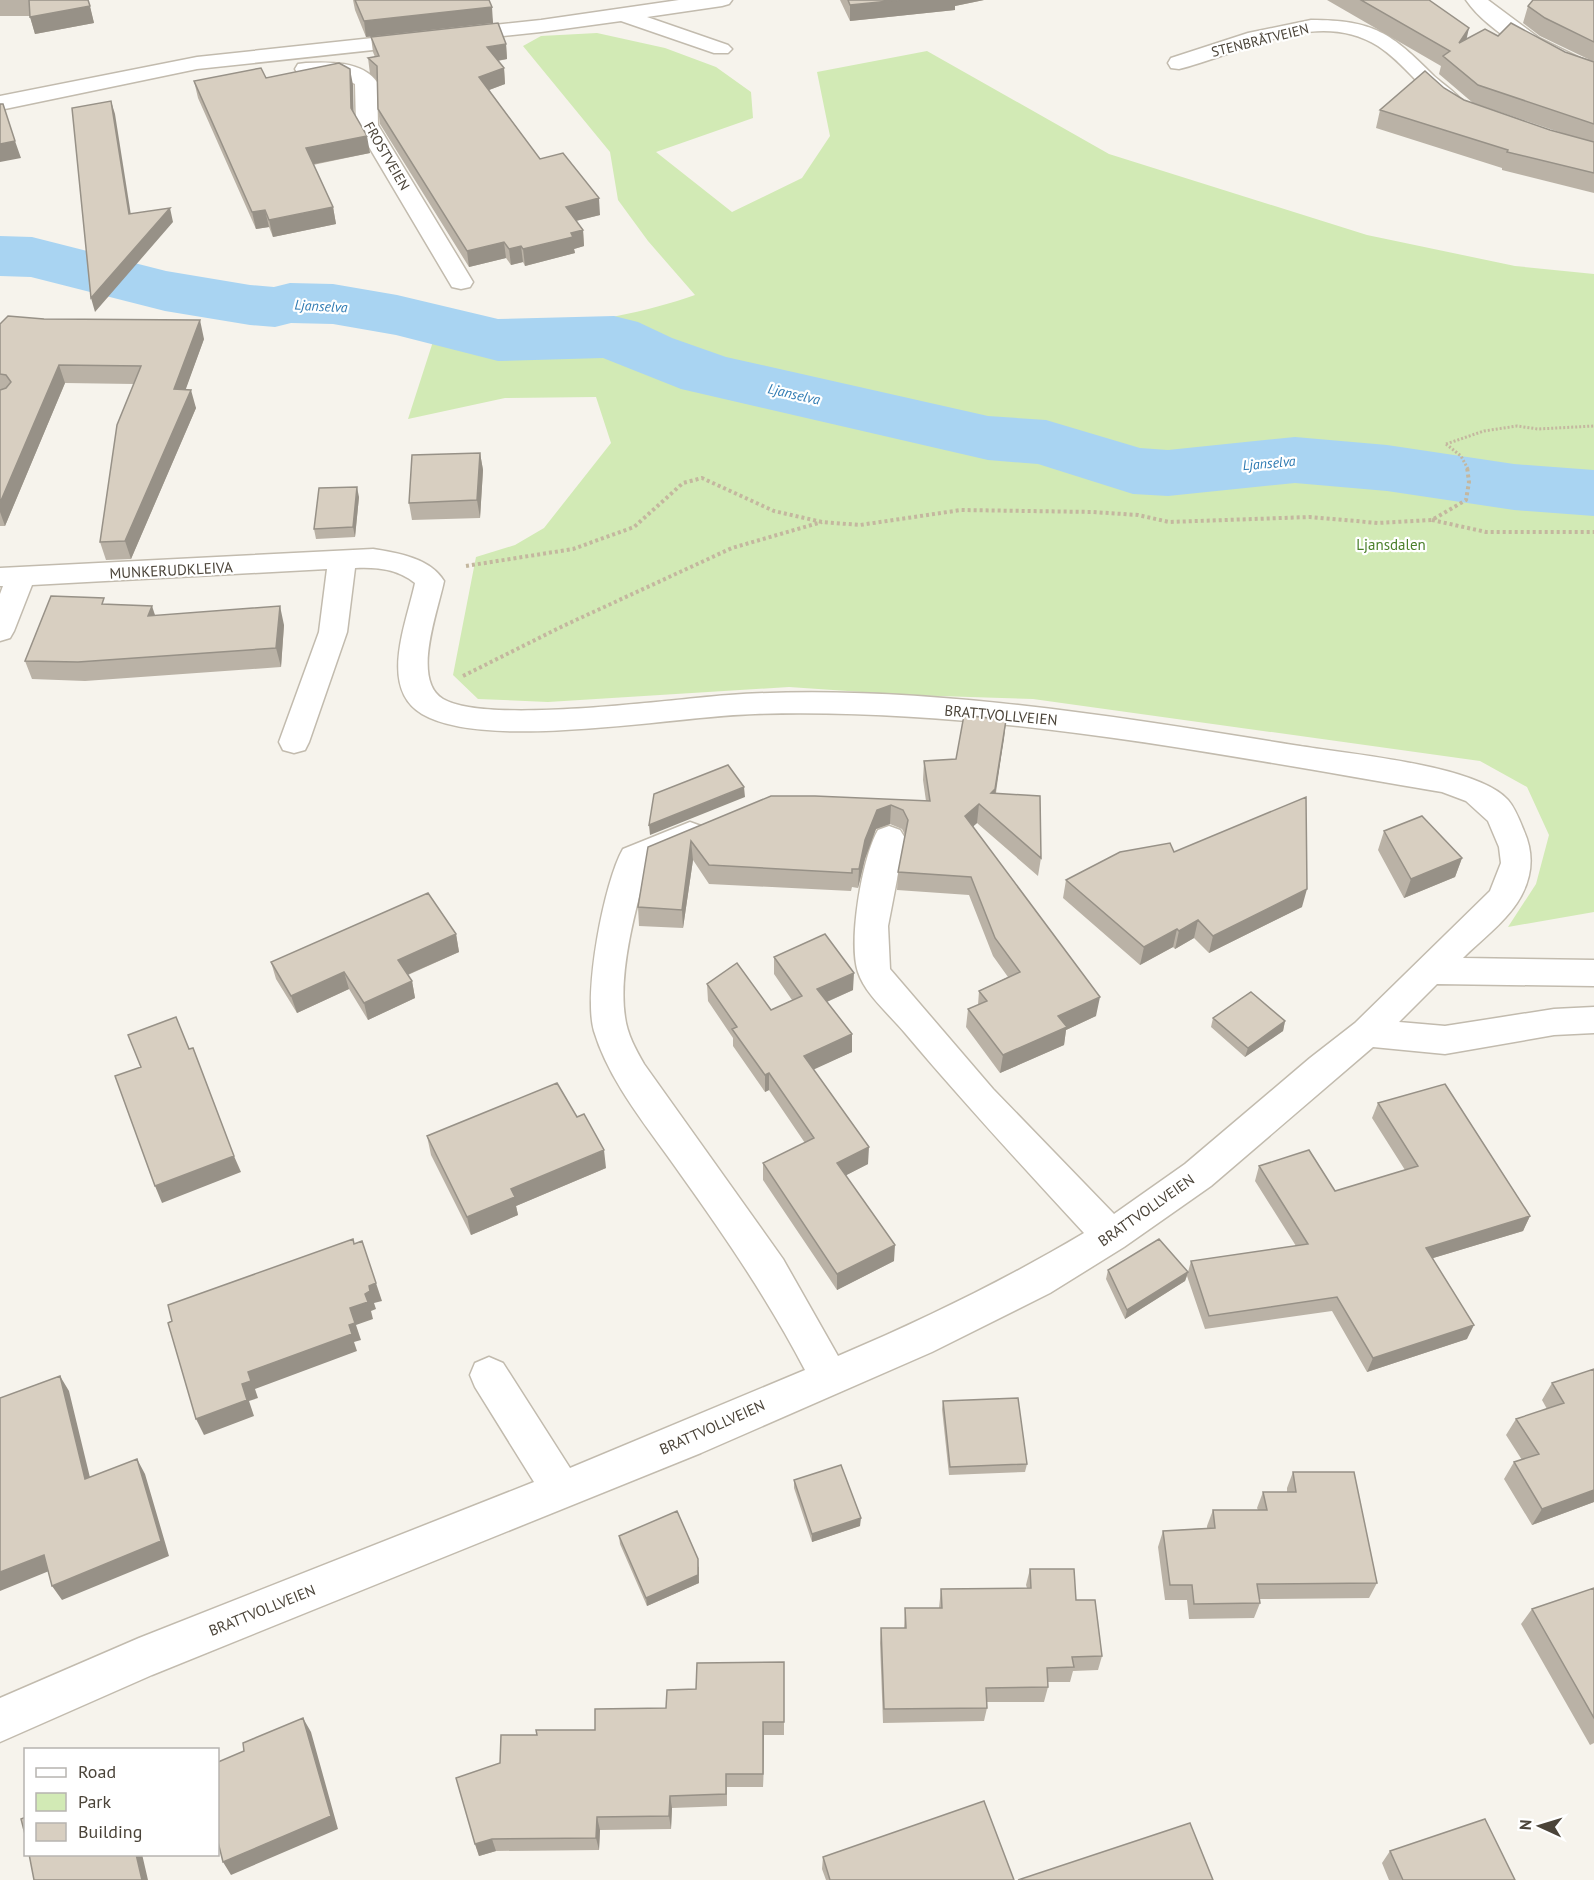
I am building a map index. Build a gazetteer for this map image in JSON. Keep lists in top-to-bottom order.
{
  "streets": {
    "street": [
      "STENBRÅTVEIEN",
      "FROSTVEIEN",
      "MUNKERUDKLEIVA",
      "BRATTVOLLVEIEN"
    ]
  },
  "water": ["Ljanselva"],
  "parks": ["Ljansdalen"],
  "legend": ["Road", "Park", "Building"],
  "north": "left"
}
